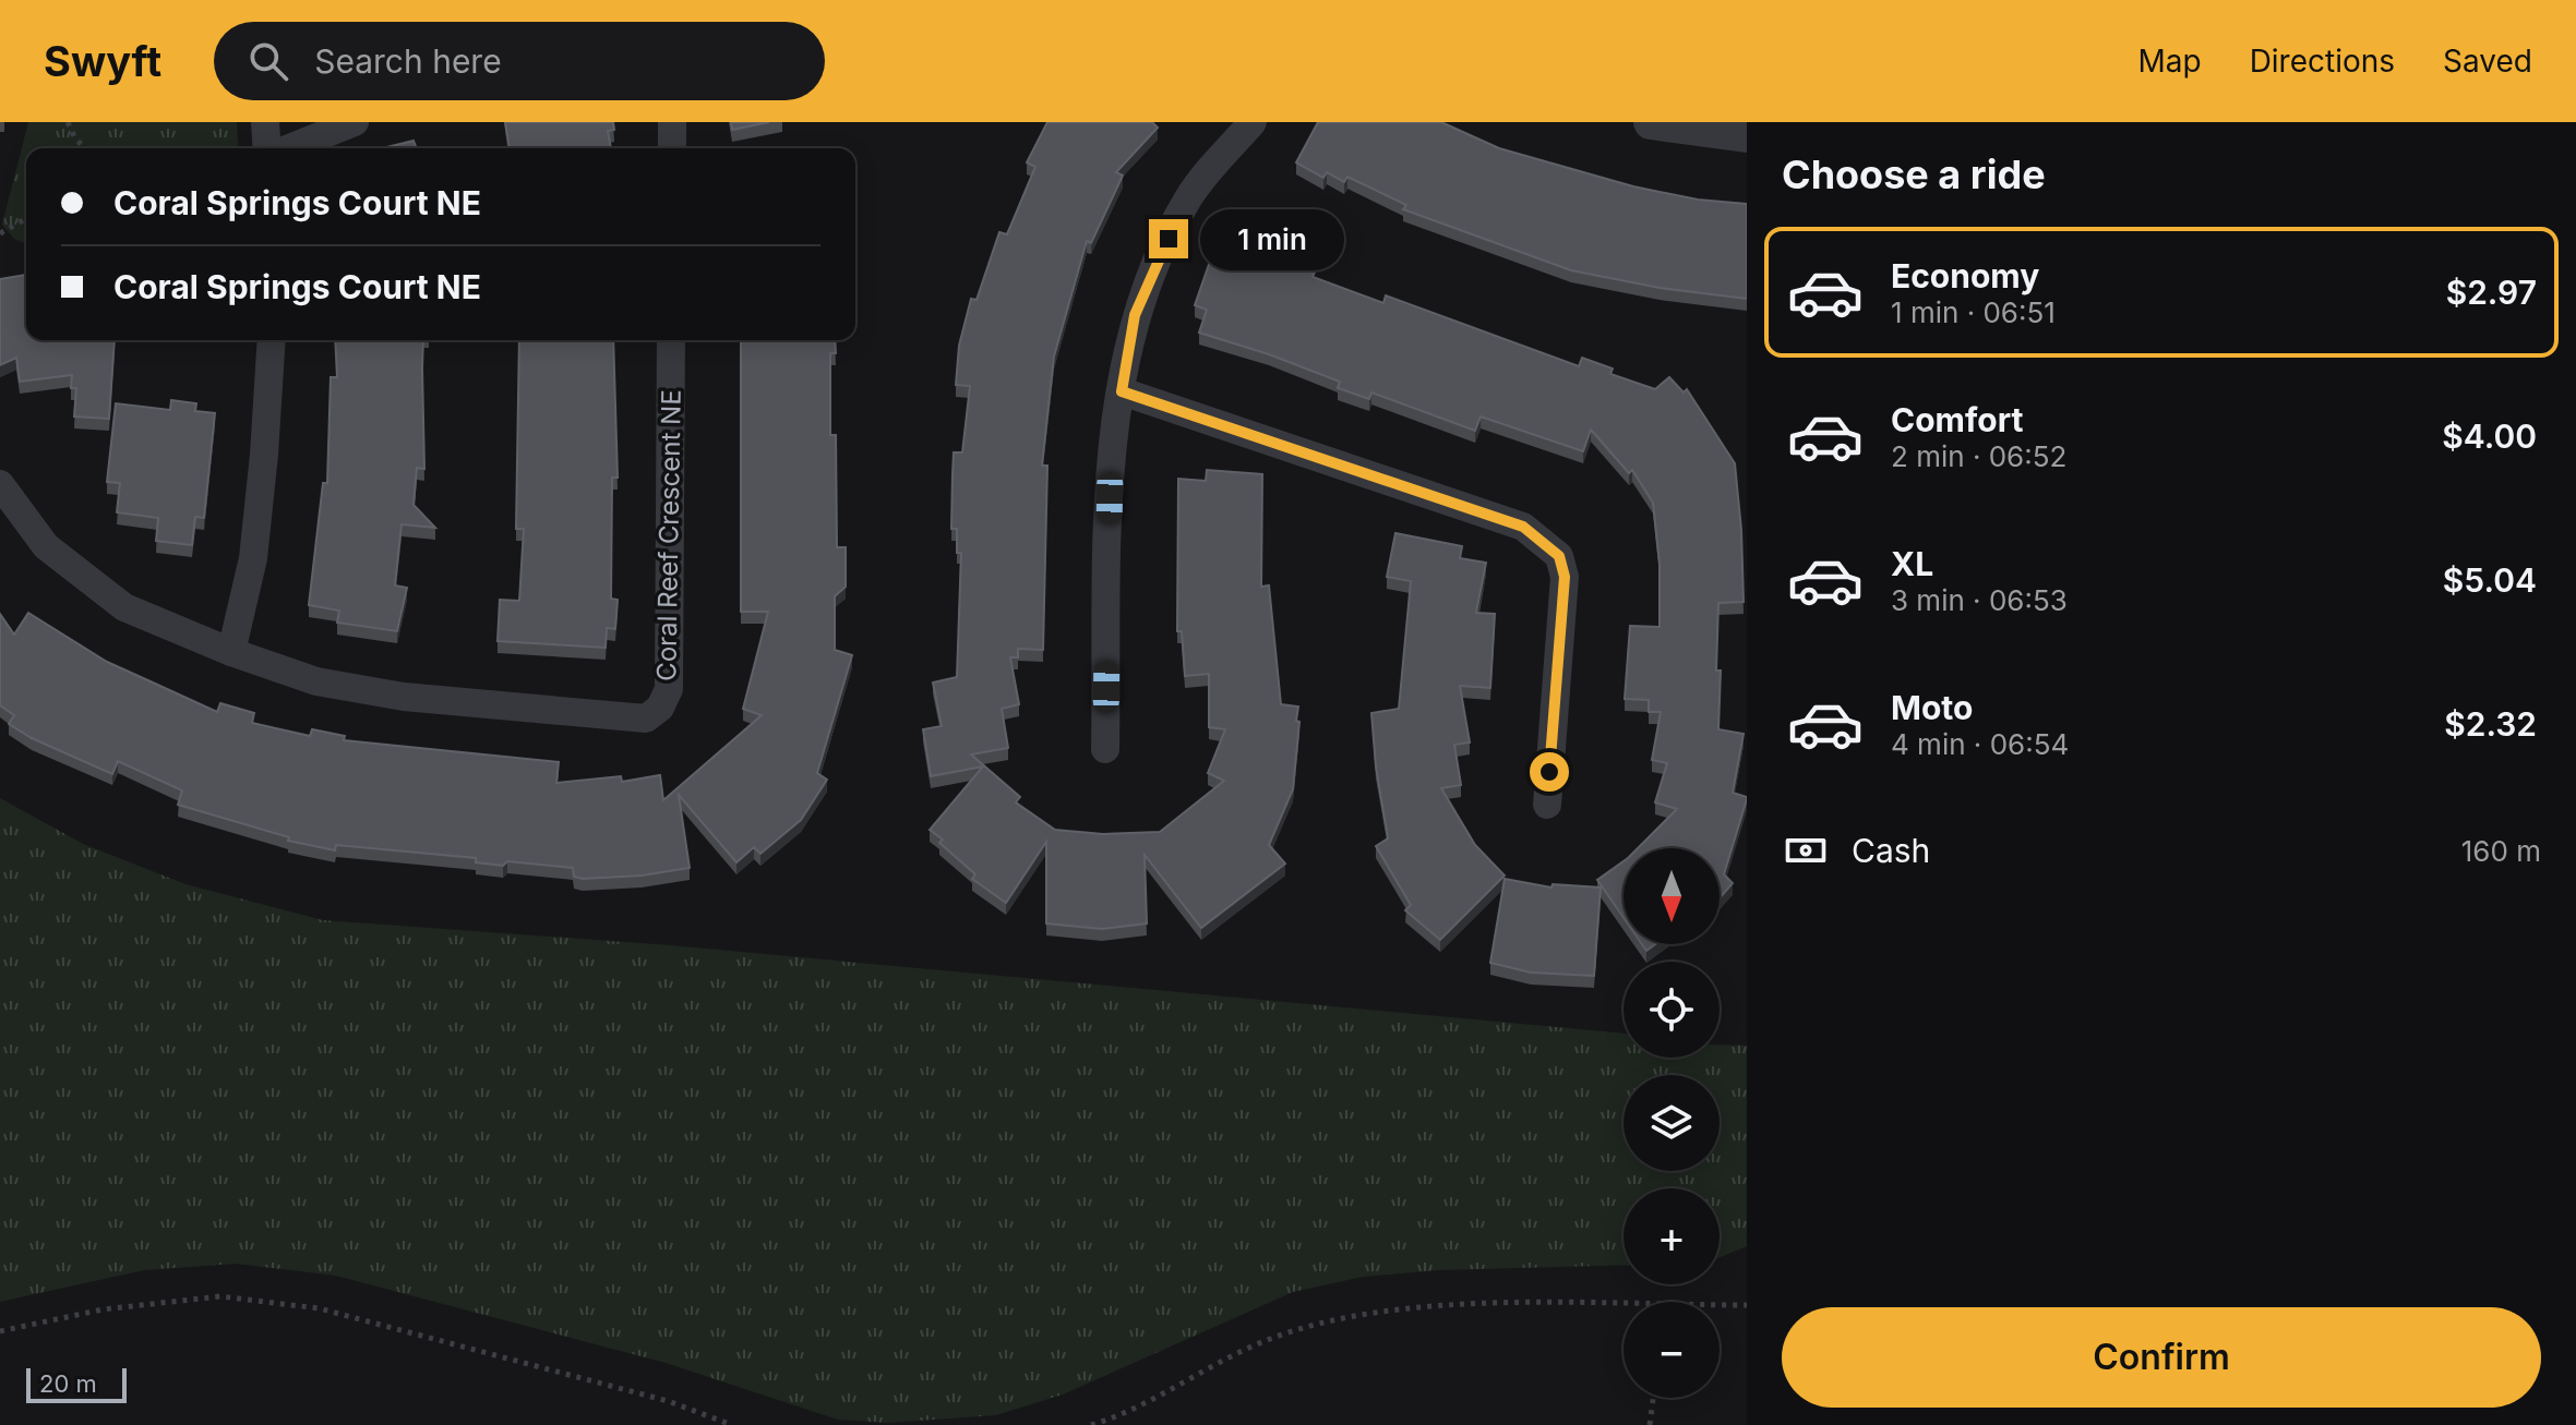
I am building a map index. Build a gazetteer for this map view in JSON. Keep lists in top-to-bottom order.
{
  "streets": {
    "street": ["Coral Reef Crescent NE"]
  },
  "scale_bar": "20 m",
  "north": "bottom",
  "page": {
    "header": "Swyft",
    "search": "Search here",
    "nav": ["Map", "Directions", "Saved"],
    "heading": "Choose a ride",
    "banner": ["Coral Springs Court NE", "Coral Springs Court NE"],
    "bubble": "1 min",
    "list": [
      {
        "name": "Economy",
        "note": "1 min · 06:51",
        "value": "$2.97"
      },
      {
        "name": "Comfort",
        "note": "2 min · 06:52",
        "value": "$4.00"
      },
      {
        "name": "XL",
        "note": "3 min · 06:53",
        "value": "$5.04"
      },
      {
        "name": "Moto",
        "note": "4 min · 06:54",
        "value": "$2.32"
      }
    ],
    "pay": ["Cash", "160 m"],
    "map_buttons": ["+", "−"],
    "buttons": "Confirm",
    "scale": "20 m"
  }
}
